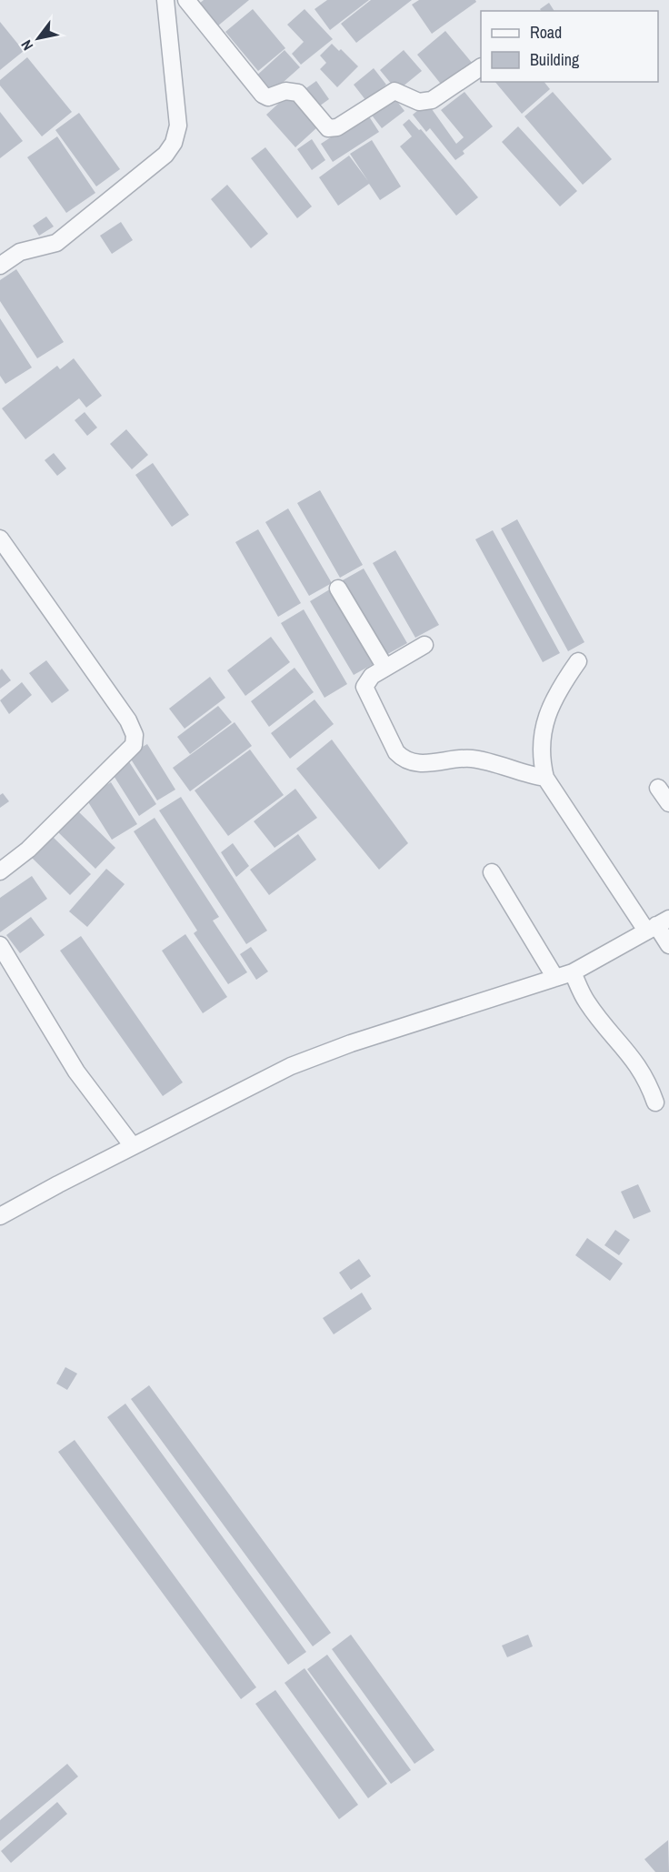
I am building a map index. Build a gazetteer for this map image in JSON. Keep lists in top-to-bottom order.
{
  "legend": ["Road", "Building"],
  "north": "bottom left"
}
